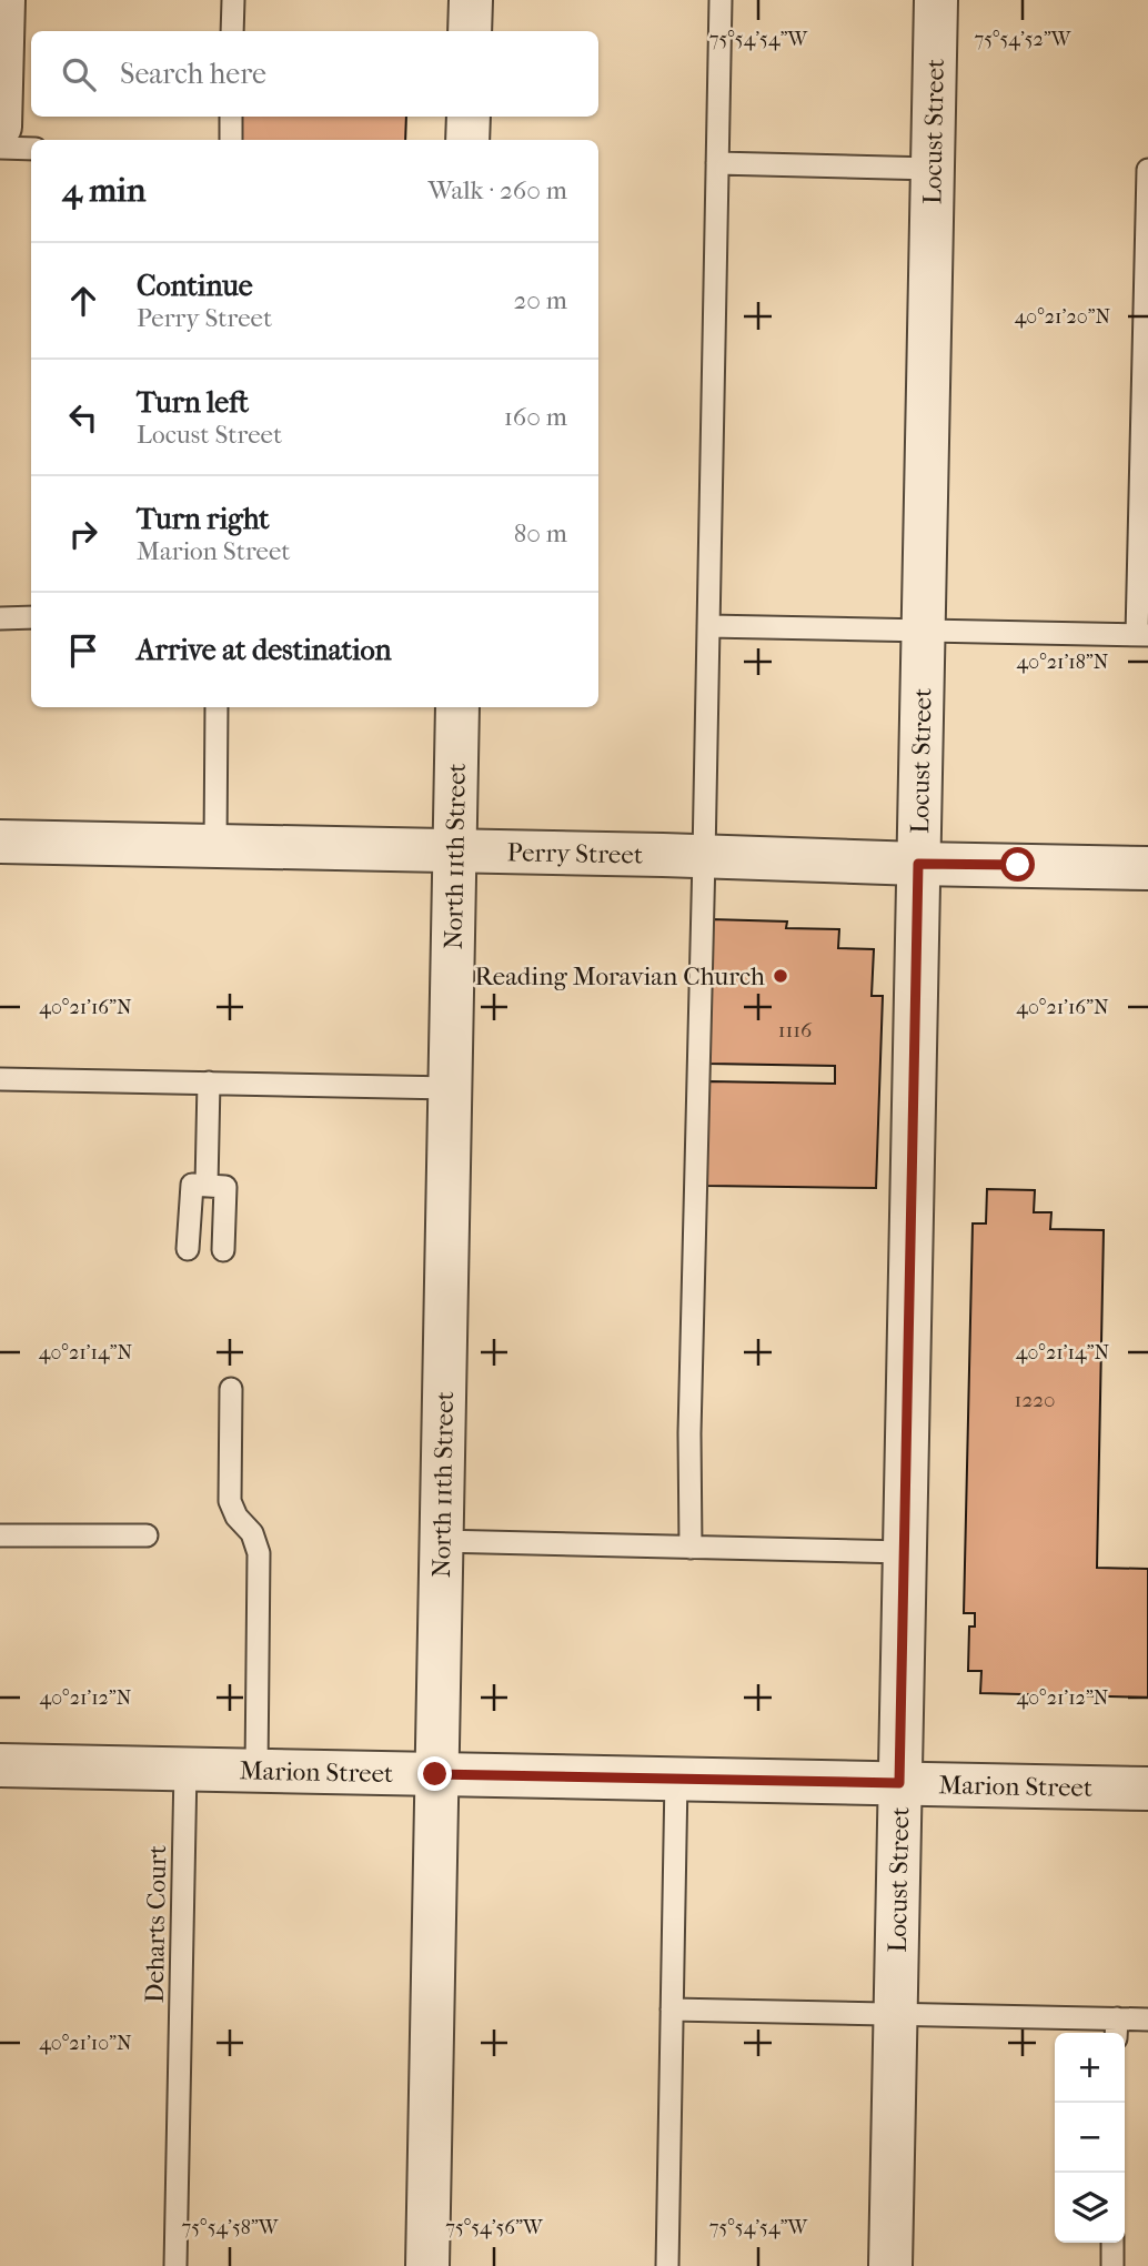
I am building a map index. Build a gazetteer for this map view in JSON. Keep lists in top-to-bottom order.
{
  "streets": {
    "street": [
      "Locust Street",
      "Perry Street",
      "North 11th Street",
      "Marion Street"
    ],
    "lane": ["Deharts Court"]
  },
  "crossings": [
    ["Locust Street", "Perry Street"],
    ["Locust Street", "Marion Street"],
    ["Perry Street", "North 11th Street"],
    ["North 11th Street", "Marion Street"],
    ["Marion Street", "Deharts Court"]
  ],
  "places": ["Reading Moravian Church"],
  "house_numbers": ["1116", "1220"],
  "page": {
    "search": "Search here",
    "heading": ["4 min", "Walk · 260 m"],
    "list": [
      ["Continue", "Perry Street", "20 m"],
      ["Turn left", "Locust Street", "160 m"],
      ["Turn right", "Marion Street", "80 m"],
      "Arrive at destination"
    ],
    "map_buttons": ["+", "−"]
  },
  "coordinates": [
    "75°54'54\"W",
    "75°54'52\"W",
    "40°21'20\"N",
    "40°21'18\"N",
    "40°21'16\"N",
    "40°21'14\"N",
    "40°21'12\"N",
    "40°21'10\"N",
    "75°54'58\"W",
    "75°54'56\"W"
  ]
}
